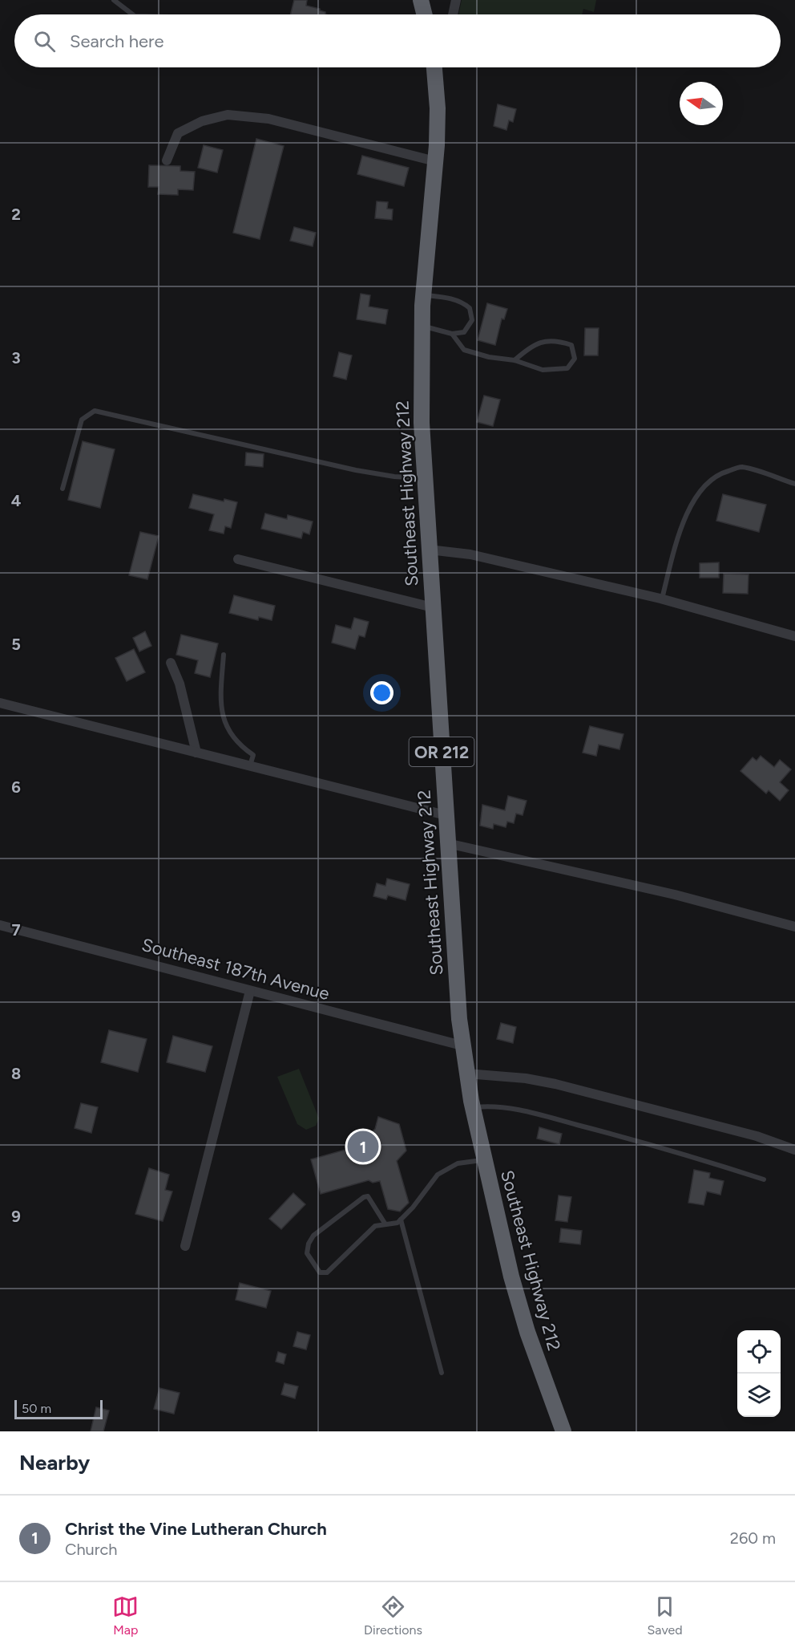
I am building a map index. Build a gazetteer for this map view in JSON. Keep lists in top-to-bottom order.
{
  "streets": {
    "highway": ["Southeast Highway 212", "OR 212"],
    "street": ["Southeast 187th Avenue"]
  },
  "crossings": [
    ["Southeast Highway 212", "Southeast 187th Avenue"]
  ],
  "scale_bar": "50 m",
  "north": "left",
  "page": {
    "search": "Search here",
    "pins": "1",
    "scale": "50 m",
    "heading": "Nearby",
    "list": [
      {
        "mark": "1",
        "name": "Christ the Vine Lutheran Church",
        "note": "Church",
        "value": "260 m"
      }
    ],
    "nav": ["Map", "Directions", "Saved"]
  },
  "grid": {
    "rows": [
      "2",
      "3",
      "4",
      "5",
      "6",
      "7",
      "8",
      "9"
    ]
  }
}
